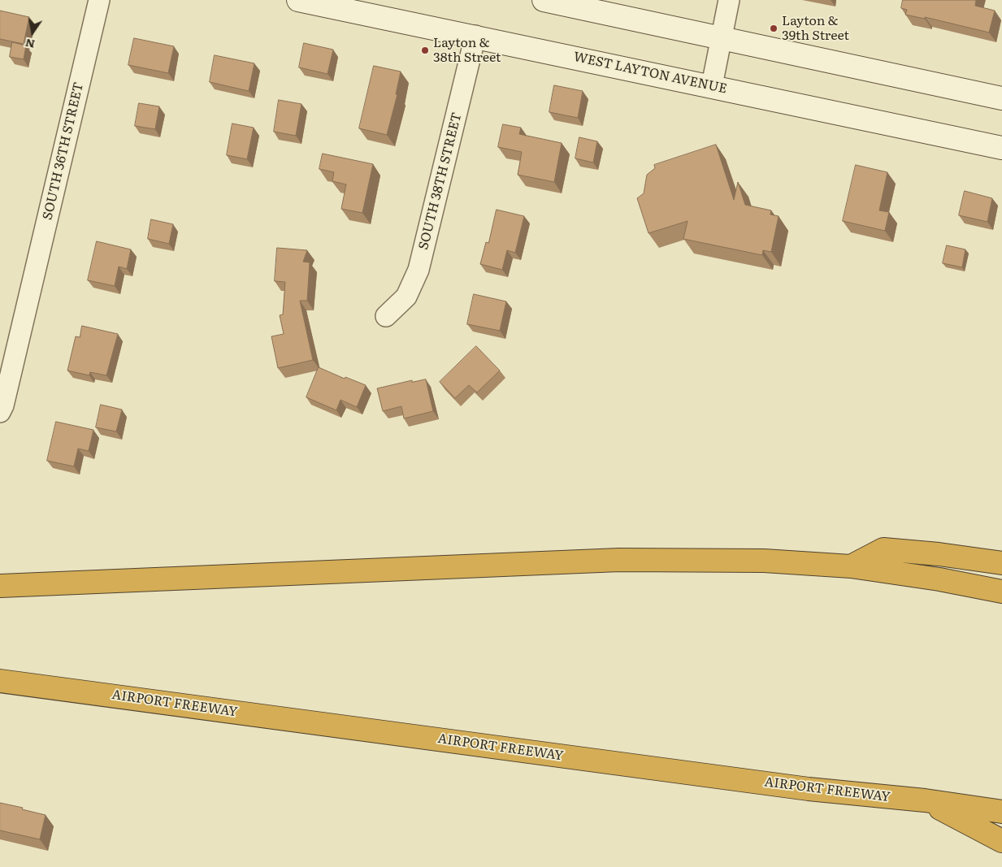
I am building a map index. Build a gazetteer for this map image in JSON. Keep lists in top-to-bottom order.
{
  "streets": {
    "highway": ["AIRPORT FREEWAY"],
    "main road": ["WEST LAYTON AVENUE"],
    "street": ["SOUTH 36TH STREET", "SOUTH 38TH STREET"]
  },
  "crossings": [
    ["WEST LAYTON AVENUE", "SOUTH 38TH STREET"]
  ],
  "places": ["Layton & 39th Street", "Layton & 38th Street"],
  "north": "bottom"
}
